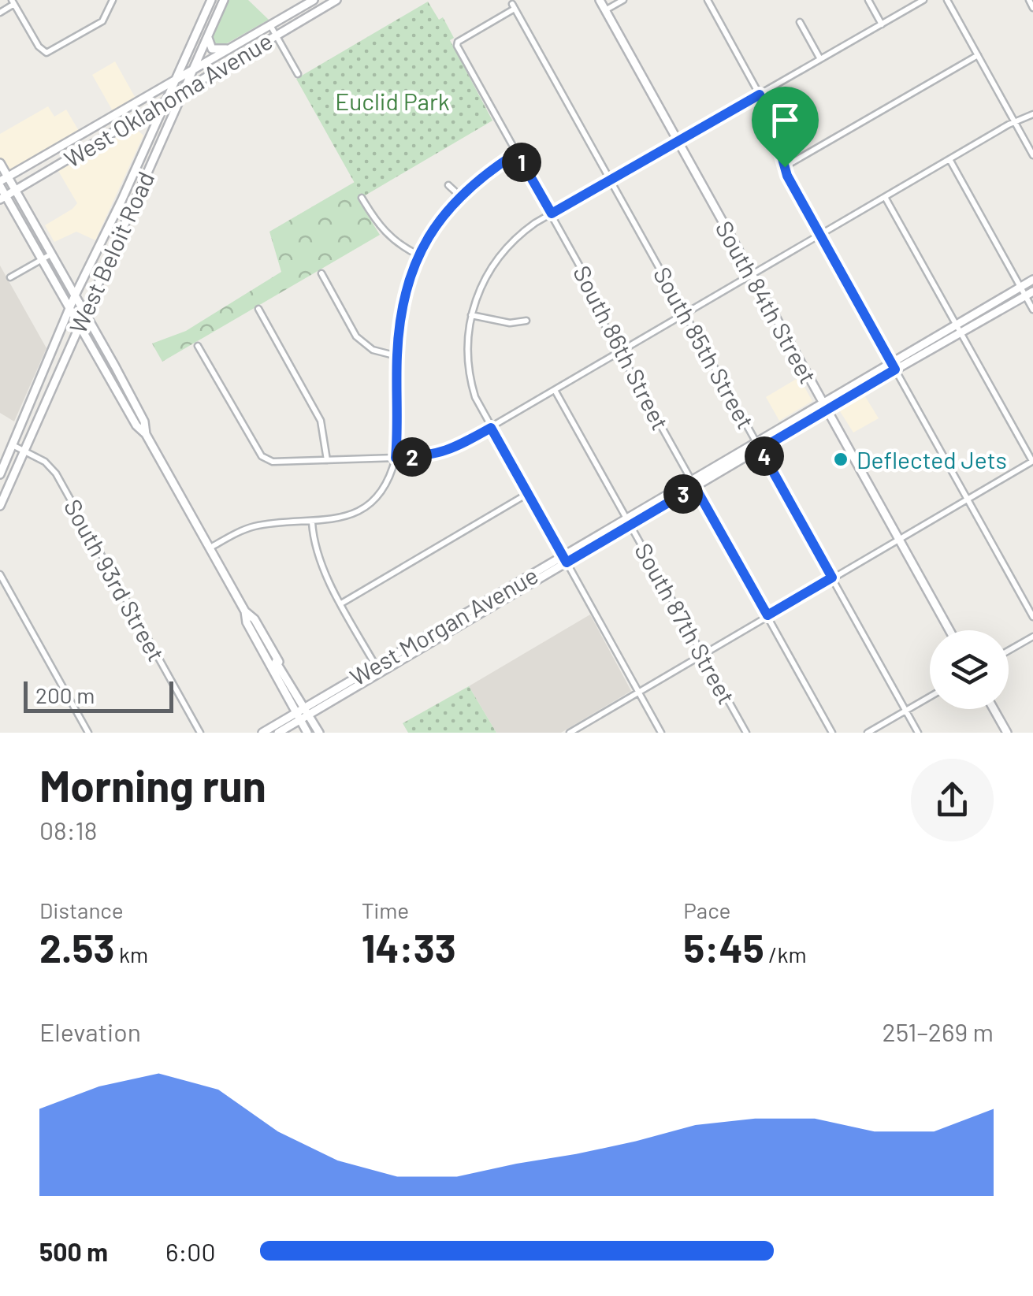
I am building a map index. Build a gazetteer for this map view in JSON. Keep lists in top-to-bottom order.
{
  "streets": {
    "main road": [
      "West Oklahoma Avenue",
      "West Beloit Road",
      "South 84th Street",
      "West Morgan Avenue"
    ],
    "street": [
      "South 86th Street",
      "South 85th Street",
      "South 93rd Street",
      "South 87th Street"
    ]
  },
  "crossings": [
    ["West Oklahoma Avenue", "West Beloit Road"],
    ["West Beloit Road", "South 93rd Street"],
    ["South 84th Street", "West Morgan Avenue"],
    ["South 86th Street", "South 85th Street"],
    ["South 86th Street", "West Morgan Avenue"],
    ["South 85th Street", "West Morgan Avenue"],
    ["South 87th Street", "West Morgan Avenue"]
  ],
  "parks": ["Euclid Park"],
  "places": ["Deflected Jets"],
  "scale_bar": "200 m",
  "page": {
    "pins": [
      "1",
      "4",
      "2",
      "3"
    ],
    "scale": "200 m",
    "heading": ["Morning run", "08:18"],
    "stats": [
      ["Distance", "2.53 km"],
      ["Time", "14:33"],
      ["Pace", "5:45 /km"]
    ],
    "chart": ["Elevation", "251–269 m"],
    "list": [
      {
        "name": "500 m",
        "note": "6:00"
      }
    ]
  }
}
